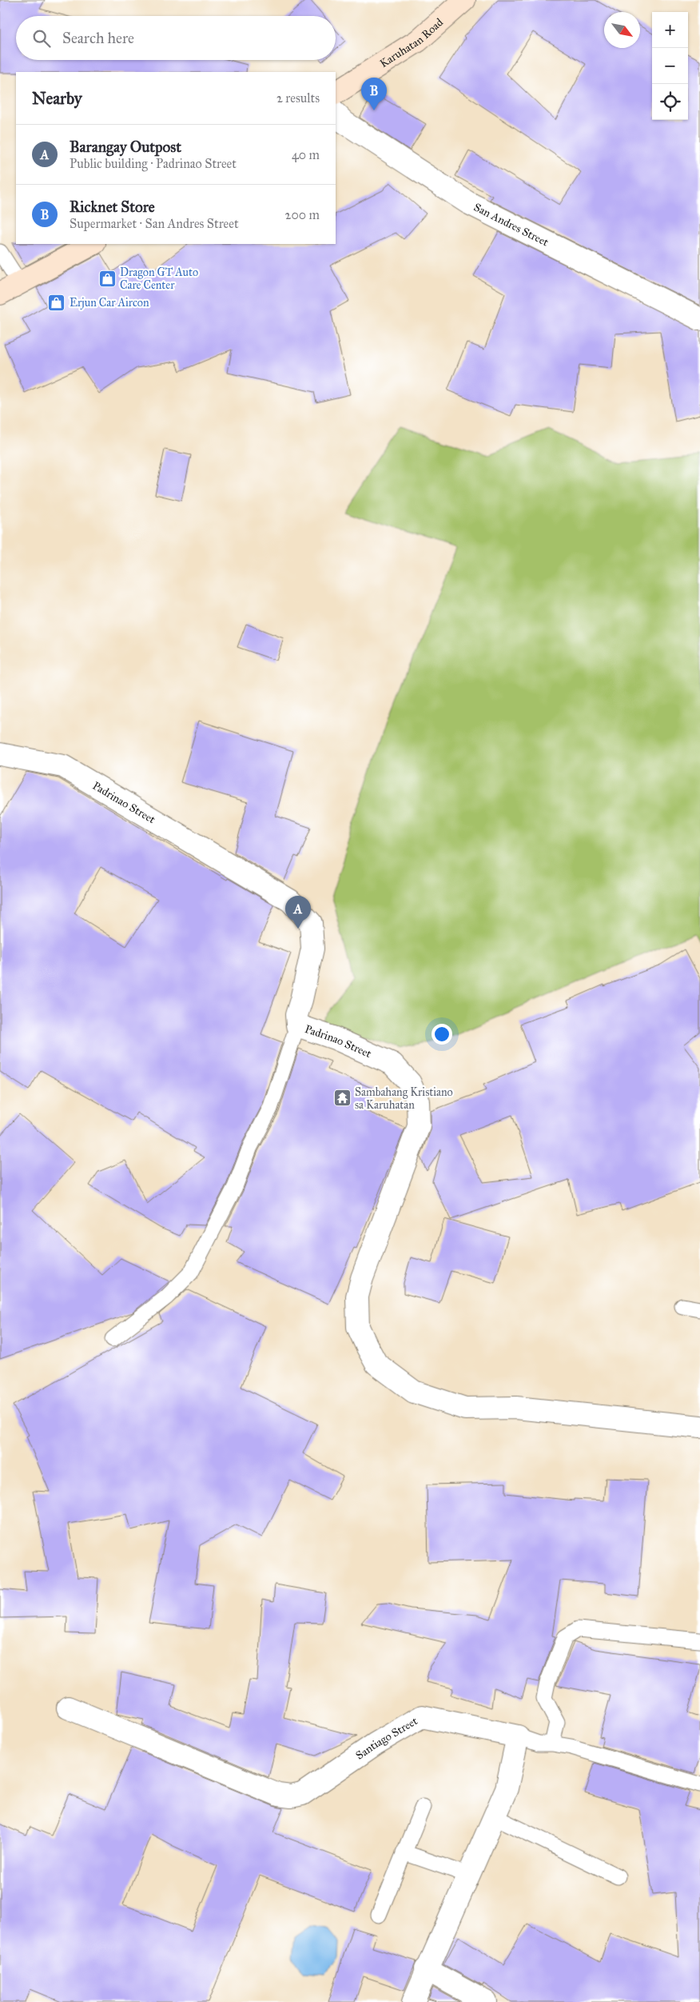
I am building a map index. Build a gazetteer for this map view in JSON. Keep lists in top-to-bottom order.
{
  "streets": {
    "main road": ["Karuhatan Road"],
    "street": ["San Andres Street", "Padrinao Street", "Santiago Street"]
  },
  "places": {
    "shop": ["Dragon GT Auto Care Center", "Erjun Car Aircon"],
    "temple": ["Sambahang Kristiano sa Karuhatan"]
  },
  "north": "bottom right",
  "page": {
    "map_buttons": ["+", "−"],
    "search": "Search here",
    "heading": ["Nearby", "2 results"],
    "pins": ["B", "A"],
    "list": [
      {
        "mark": "A",
        "name": "Barangay Outpost",
        "note": "Public building · Padrinao Street",
        "value": "40 m"
      },
      {
        "mark": "B",
        "name": "Ricknet Store",
        "note": "Supermarket · San Andres Street",
        "value": "200 m"
      }
    ]
  }
}
